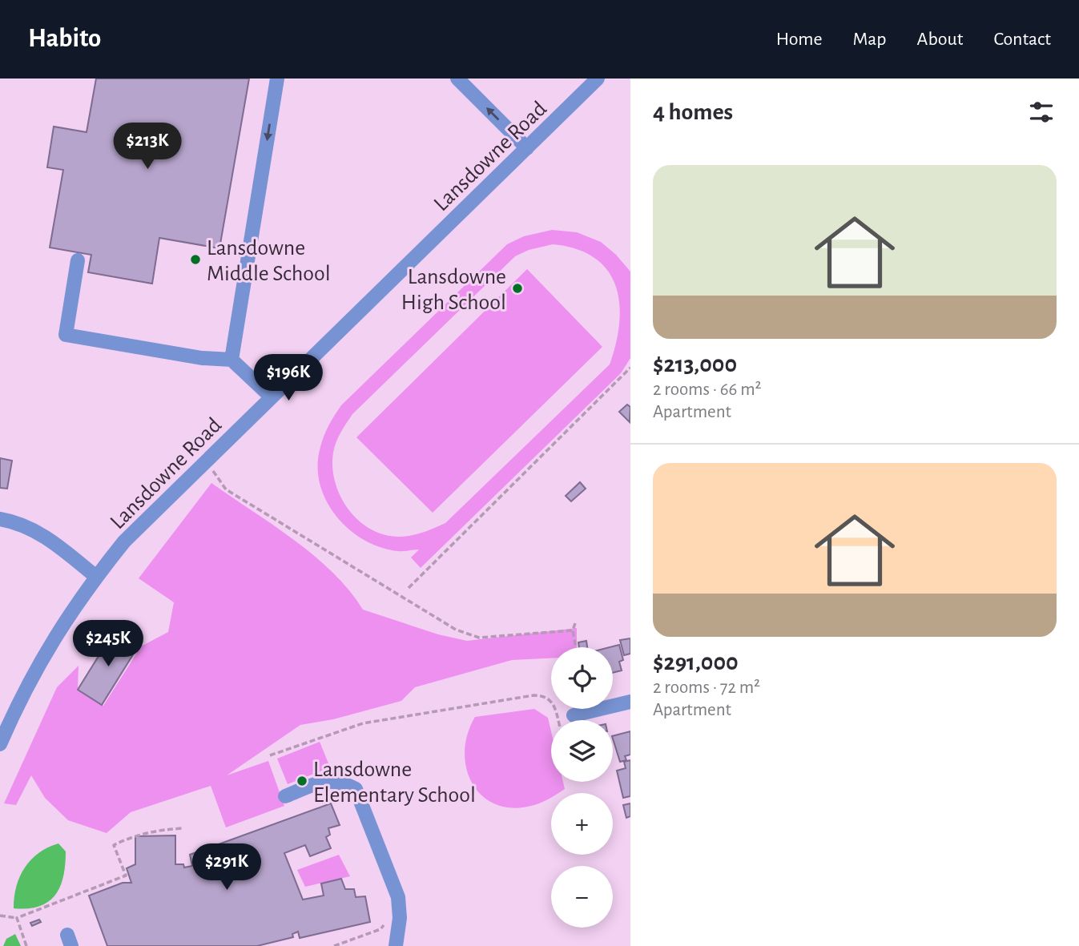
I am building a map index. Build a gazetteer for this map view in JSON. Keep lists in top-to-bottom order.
{
  "streets": {
    "street": ["Lansdowne Road"]
  },
  "places": ["Lansdowne Middle School", "Lansdowne High School", "Lansdowne Elementary School"],
  "page": {
    "header": "Habito",
    "nav": [
      "Home",
      "Map",
      "About",
      "Contact"
    ],
    "heading": "4 homes",
    "price": [
      "$213K",
      "$196K",
      "$245K",
      "$291K"
    ],
    "list": [
      {
        "name": "$213,000",
        "note": "2 rooms · 66 m² · Apartment"
      },
      {
        "name": "$291,000",
        "note": "2 rooms · 72 m² · Apartment"
      }
    ],
    "map_buttons": ["+", "−"]
  }
}
